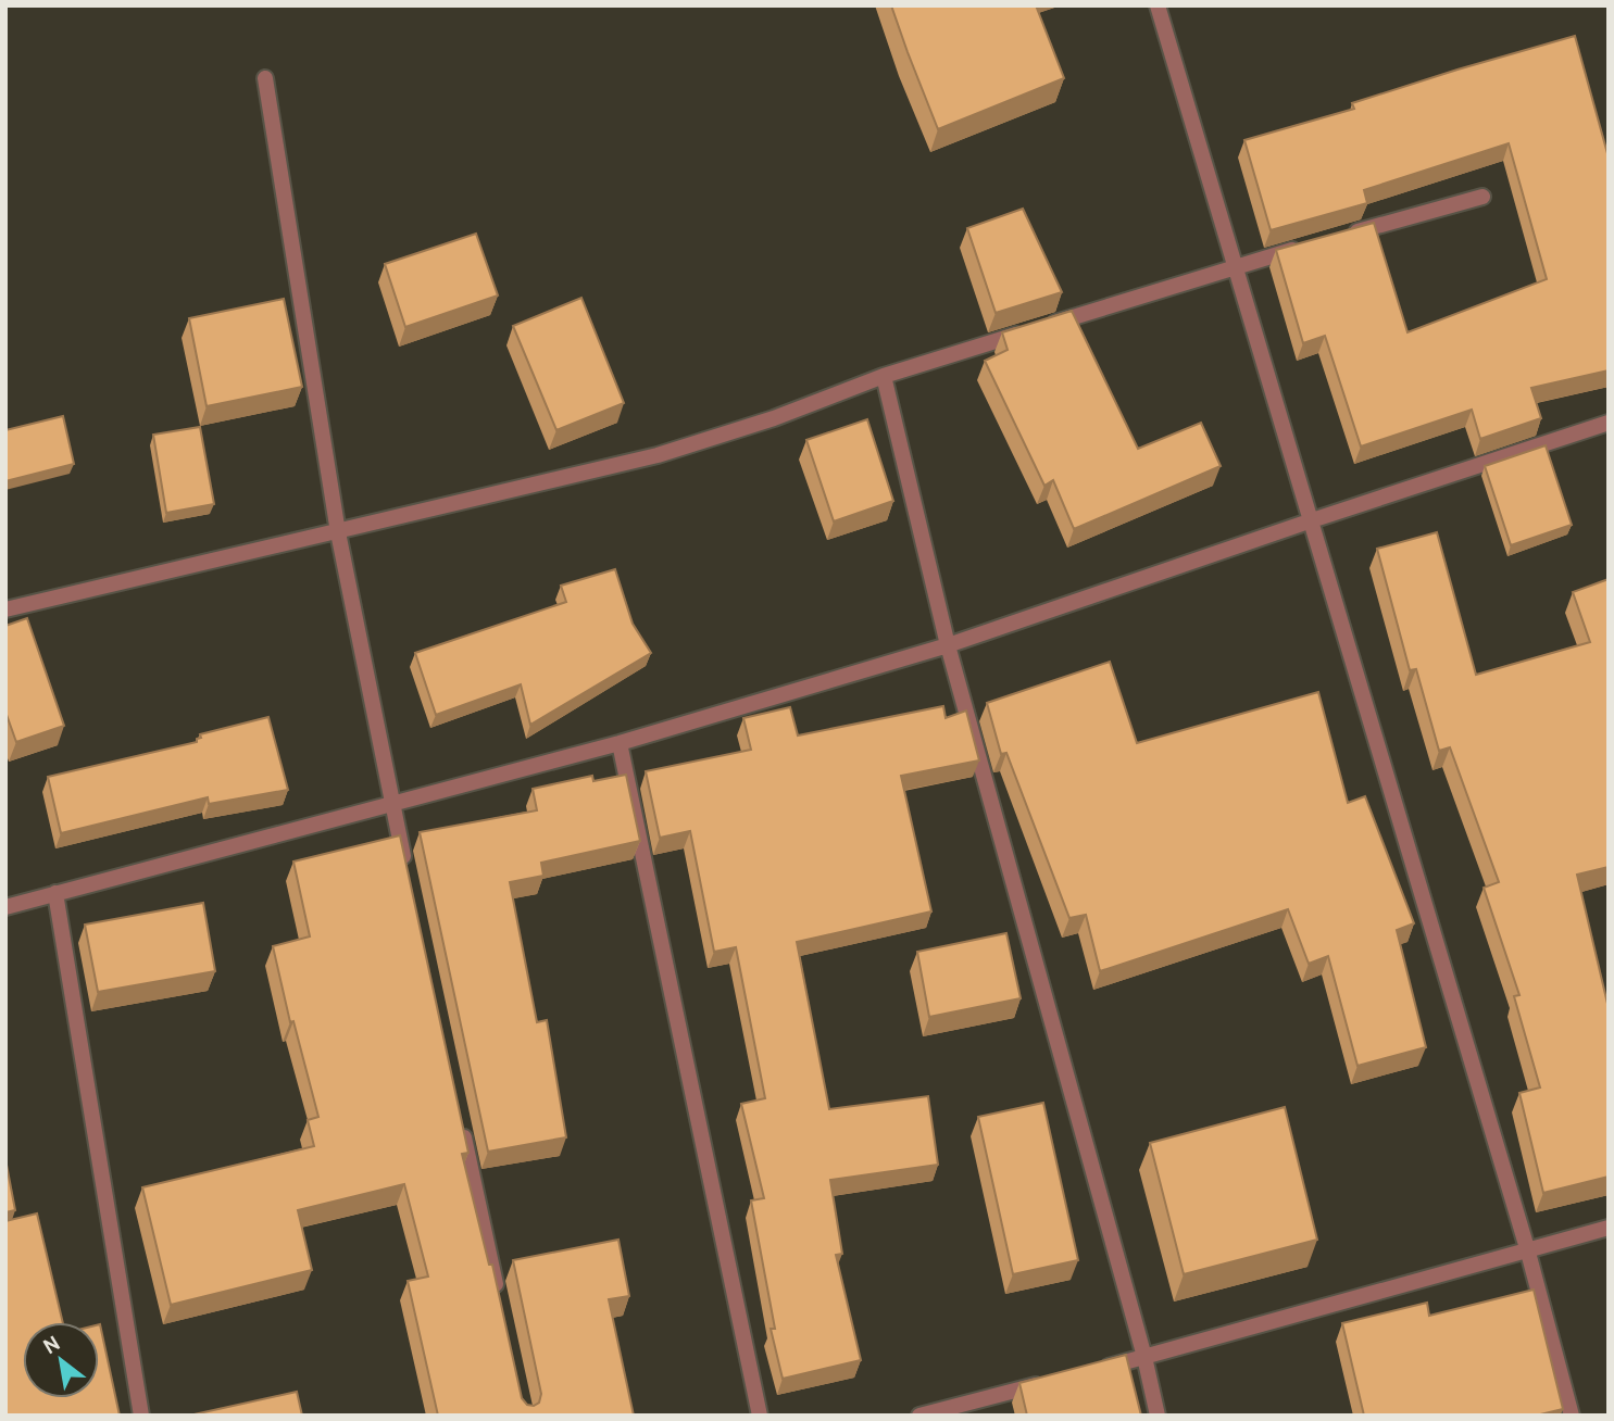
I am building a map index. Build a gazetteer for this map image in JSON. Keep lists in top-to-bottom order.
{
  "north": "top left"
}
